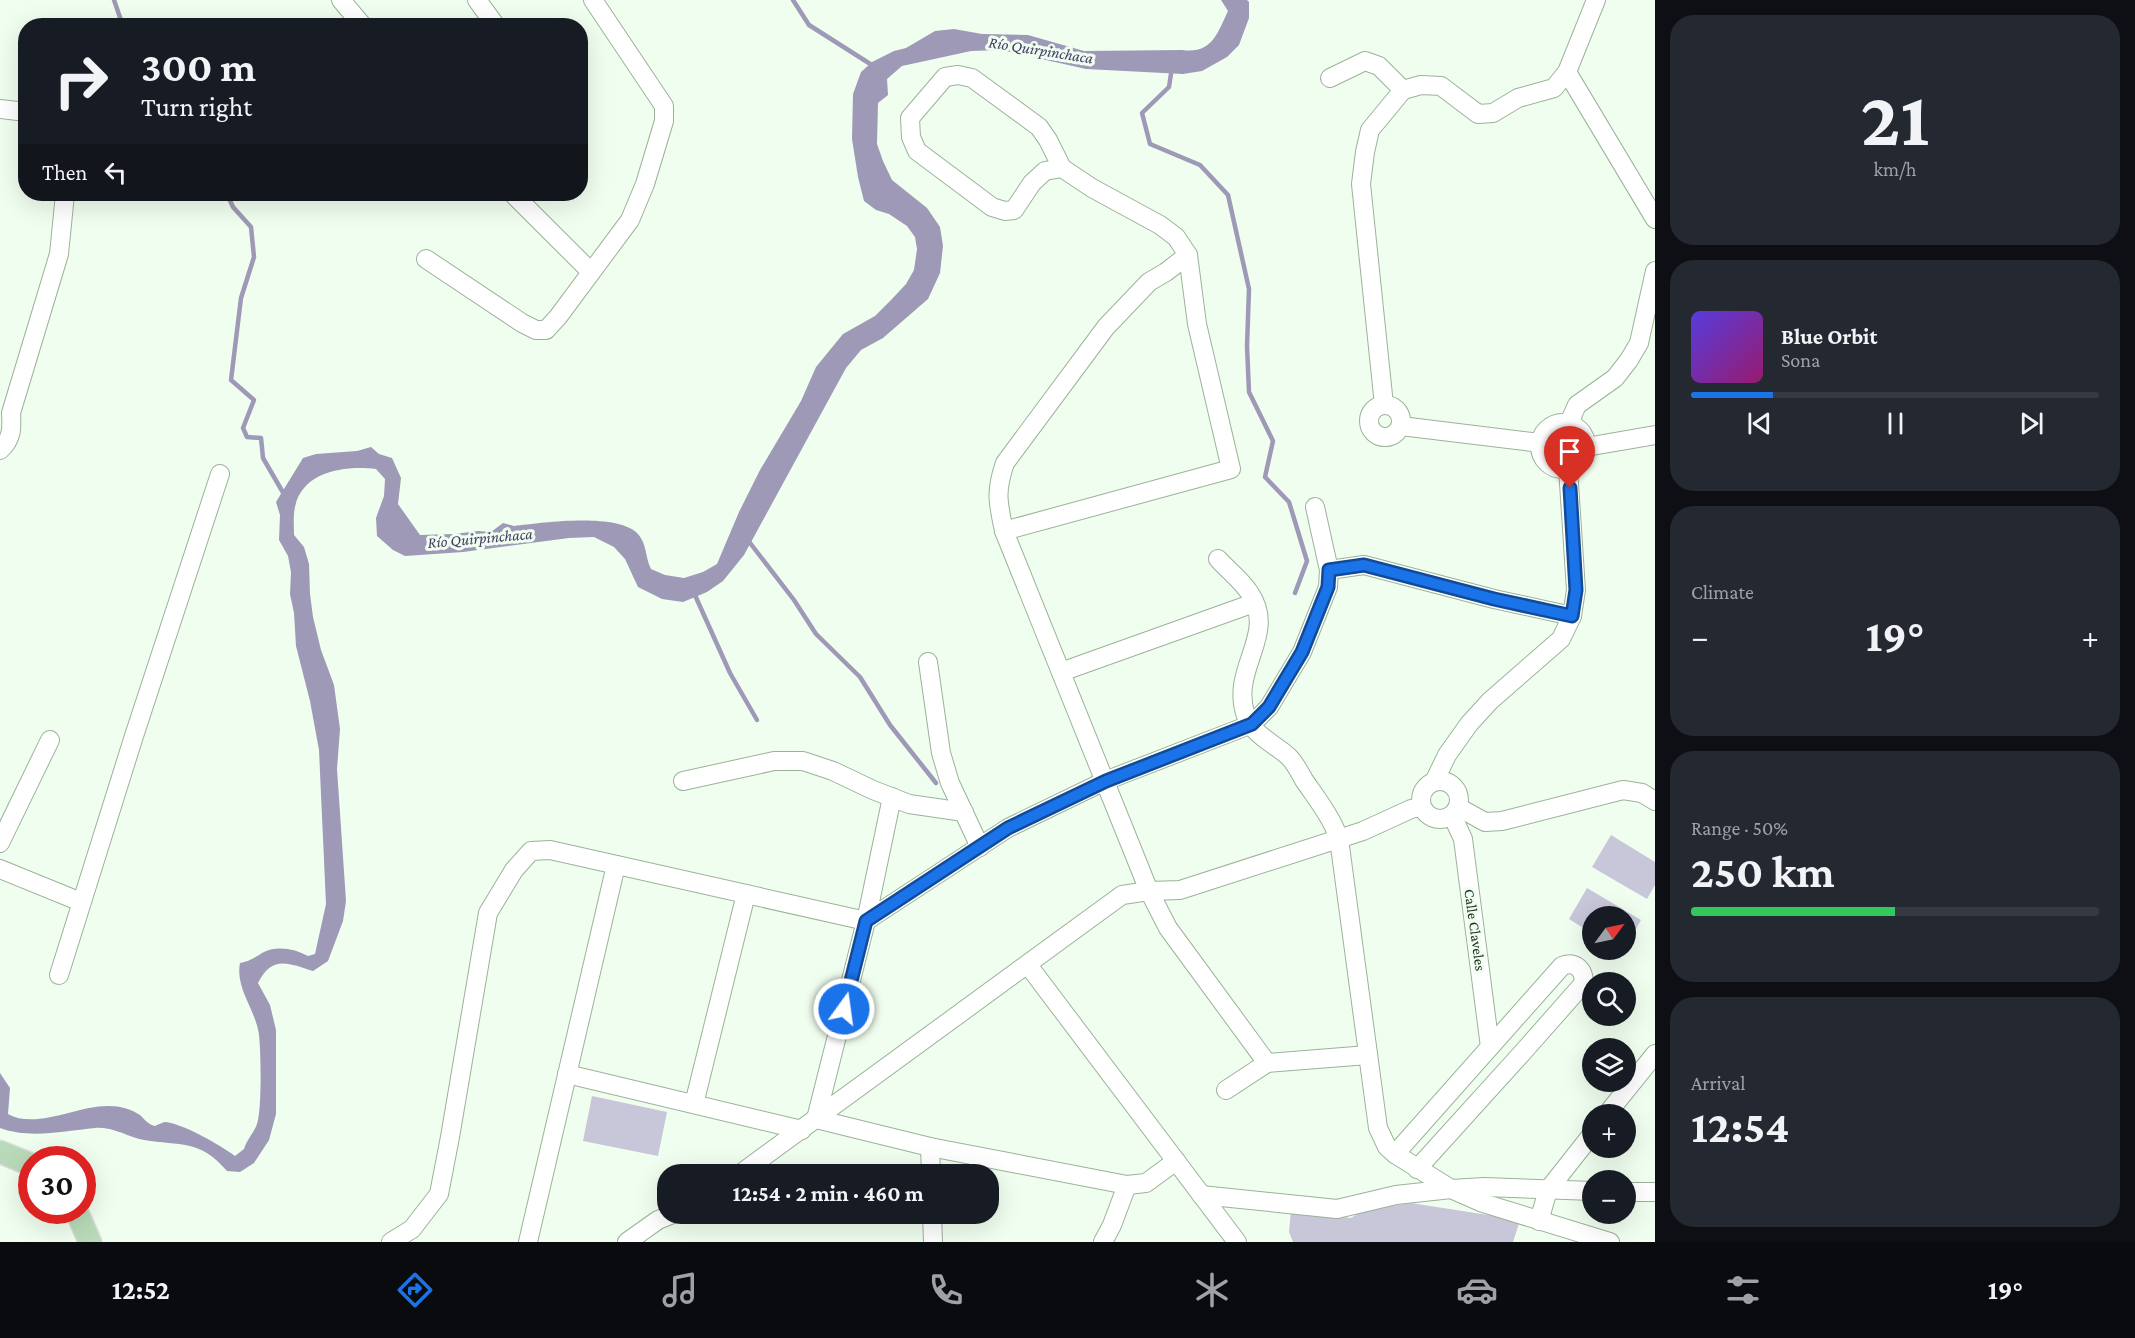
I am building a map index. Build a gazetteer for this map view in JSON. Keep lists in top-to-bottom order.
{
  "streets": {
    "street": ["Calle Claveles"]
  },
  "water": ["Río Quirpinchaca"],
  "north": "top right",
  "page": {
    "tile": [
      ["21", "km/h"],
      "Climate",
      ["Range · 50%", "250 km"],
      ["Arrival", "12:54"]
    ],
    "turn": ["300 m", "Turn right"],
    "then": "Then",
    "song": ["Blue Orbit", "Sona"],
    "heat": ["−", "19°", "+"],
    "map_buttons": ["+", "−"],
    "limit": "30",
    "trip": "12:54 · 2 min · 460 m",
    "tabs": ["12:52", "19°"]
  }
}
